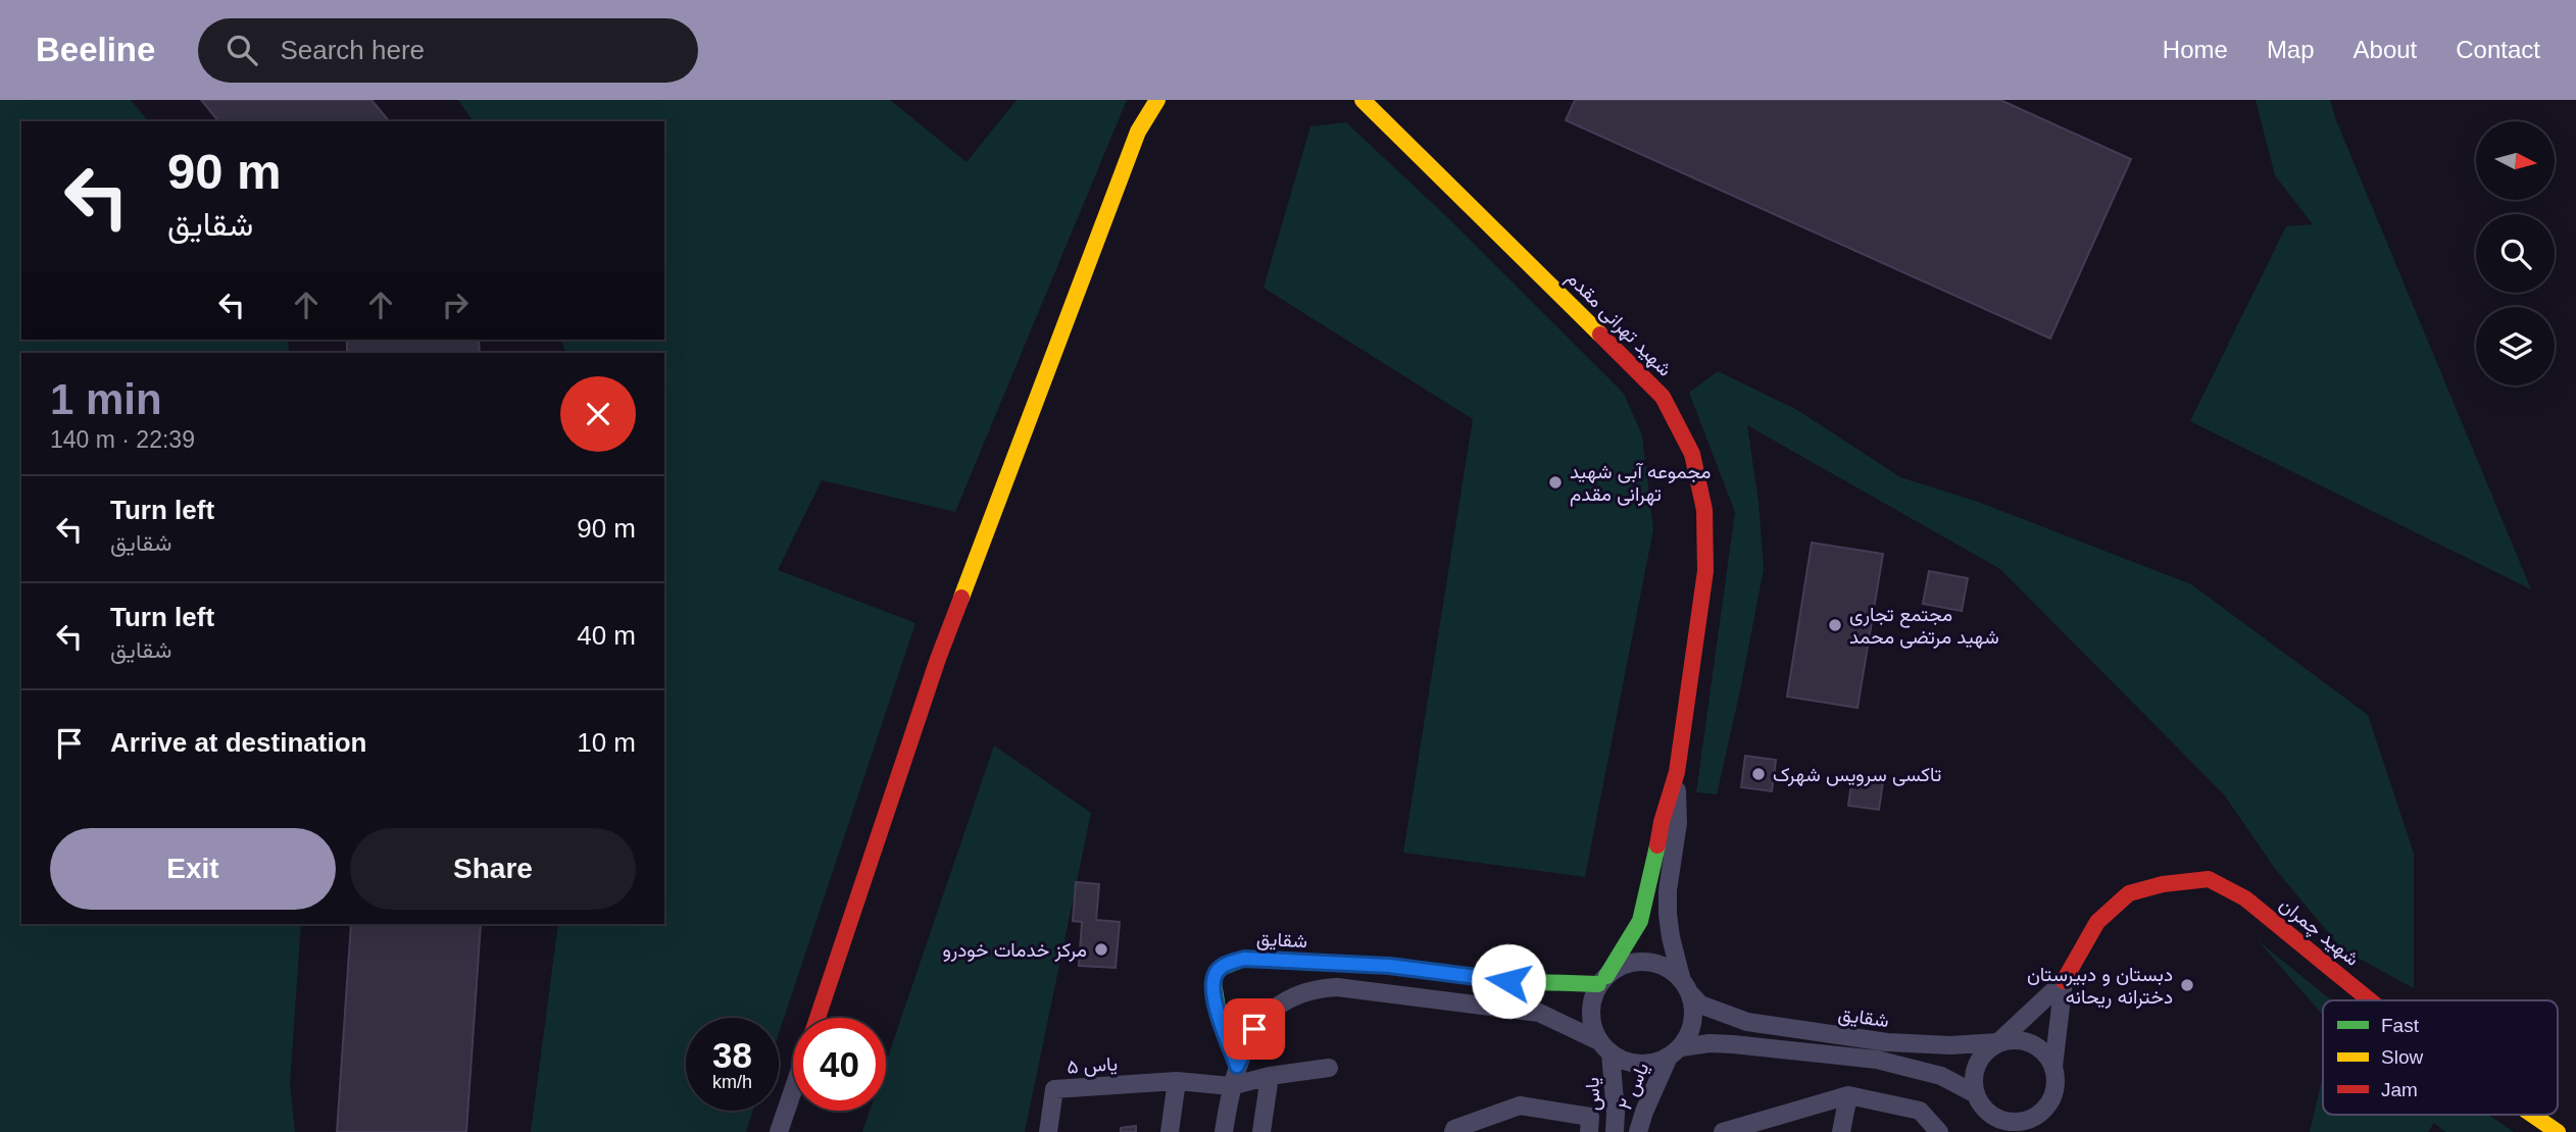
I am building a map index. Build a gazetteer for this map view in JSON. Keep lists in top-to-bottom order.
{
  "streets": {
    "street": [
      "شهید تهرانی مقدم",
      "شهید چمران",
      "شقایق",
      "یاس ۵",
      "یاس ۲",
      "یاس"
    ]
  },
  "crossings": [
    ["شهید تهرانی مقدم", "شقایق"],
    ["شهید تهرانی مقدم", "یاس ۲"],
    ["شهید تهرانی مقدم", "یاس"],
    ["شهید چمران", "شقایق"],
    ["شقایق", "یاس ۲"],
    ["شقایق", "یاس"],
    ["یاس ۲", "یاس"]
  ],
  "places": [
    "مجموعه آبی شهید تهرانی مقدم",
    "مجتمع تجاری شهید مرتضی محمد",
    "تاکسی سرویس شهرک",
    "مرکز خدمات خودرو",
    "دبستان و دبیرستان دخترانه ریحانه"
  ],
  "legend": ["Fast", "Slow", "Jam"],
  "north": "right",
  "page": {
    "header": "Beeline",
    "search": "Search here",
    "nav": [
      "Home",
      "Map",
      "About",
      "Contact"
    ],
    "turn": ["90 m", "شقایق"],
    "heading": ["1 min", "140 m · 22:39"],
    "list": [
      {
        "name": "Turn left",
        "note": "شقایق",
        "value": "90 m"
      },
      {
        "name": "Turn left",
        "note": "شقایق",
        "value": "40 m"
      },
      {
        "name": "Arrive at destination",
        "value": "10 m"
      }
    ],
    "buttons": ["Exit", "Share"],
    "speed": "38 km/h",
    "limit": "40"
  }
}
